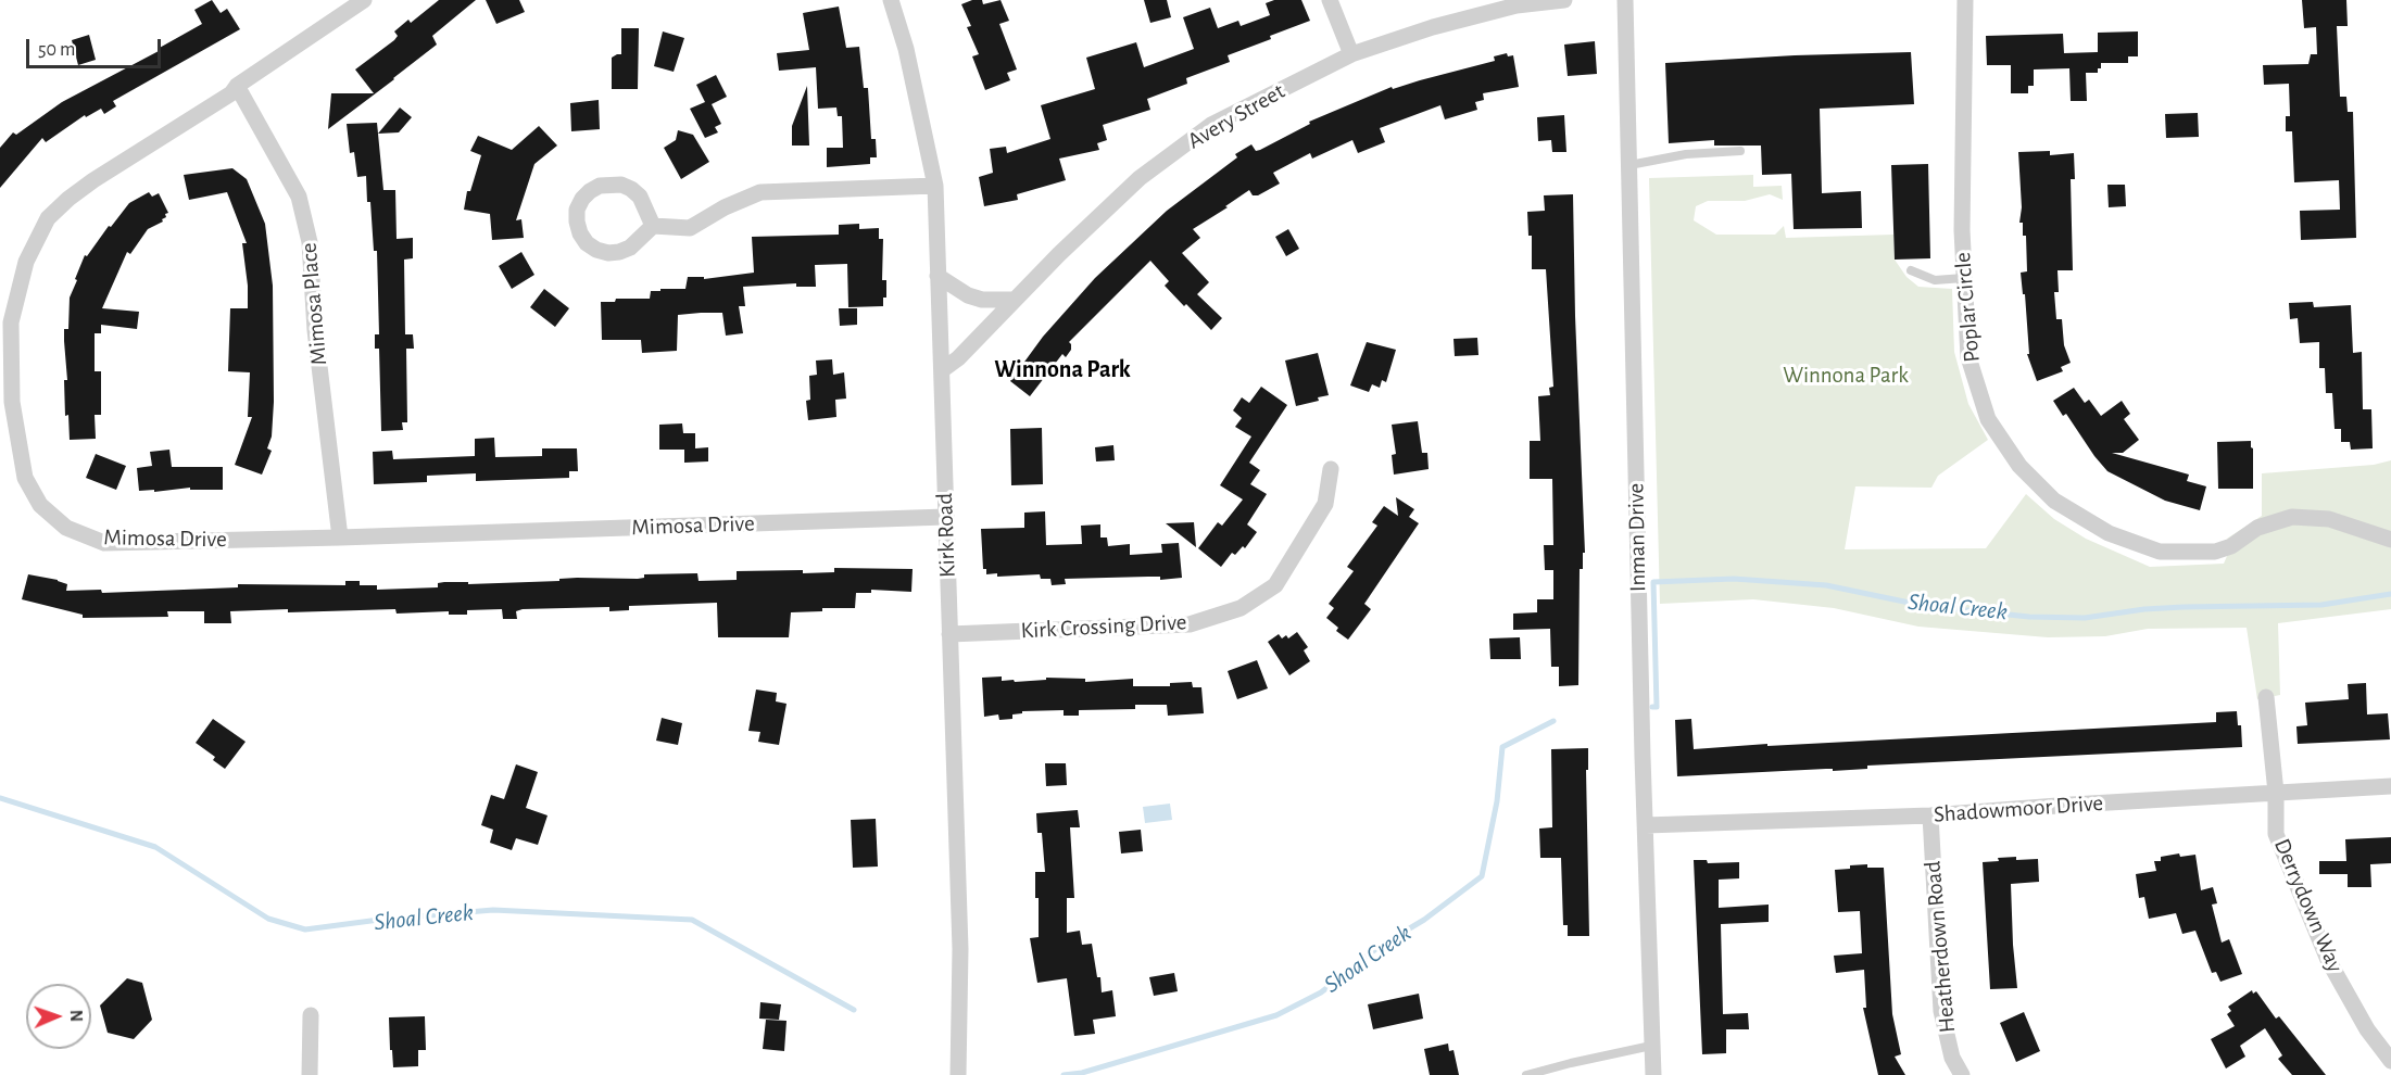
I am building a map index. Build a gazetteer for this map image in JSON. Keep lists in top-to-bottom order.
{
  "streets": {
    "street": [
      "Avery Street",
      "Mimosa Place",
      "Poplar Circle",
      "Mimosa Drive",
      "Kirk Road",
      "Inman Drive",
      "Kirk Crossing Drive",
      "Shadowmoor Drive",
      "Derrydown Way",
      "Heatherdown Road"
    ]
  },
  "crossings": [
    ["Avery Street", "Kirk Road"],
    ["Mimosa Place", "Mimosa Drive"],
    ["Mimosa Drive", "Kirk Road"],
    ["Kirk Road", "Kirk Crossing Drive"],
    ["Inman Drive", "Shadowmoor Drive"],
    ["Shadowmoor Drive", "Derrydown Way"],
    ["Shadowmoor Drive", "Heatherdown Road"]
  ],
  "districts": ["Winnona Park"],
  "water": ["Shoal Creek"],
  "parks": ["Winnona Park"],
  "scale_bar": "50 m",
  "north": "right"
}
